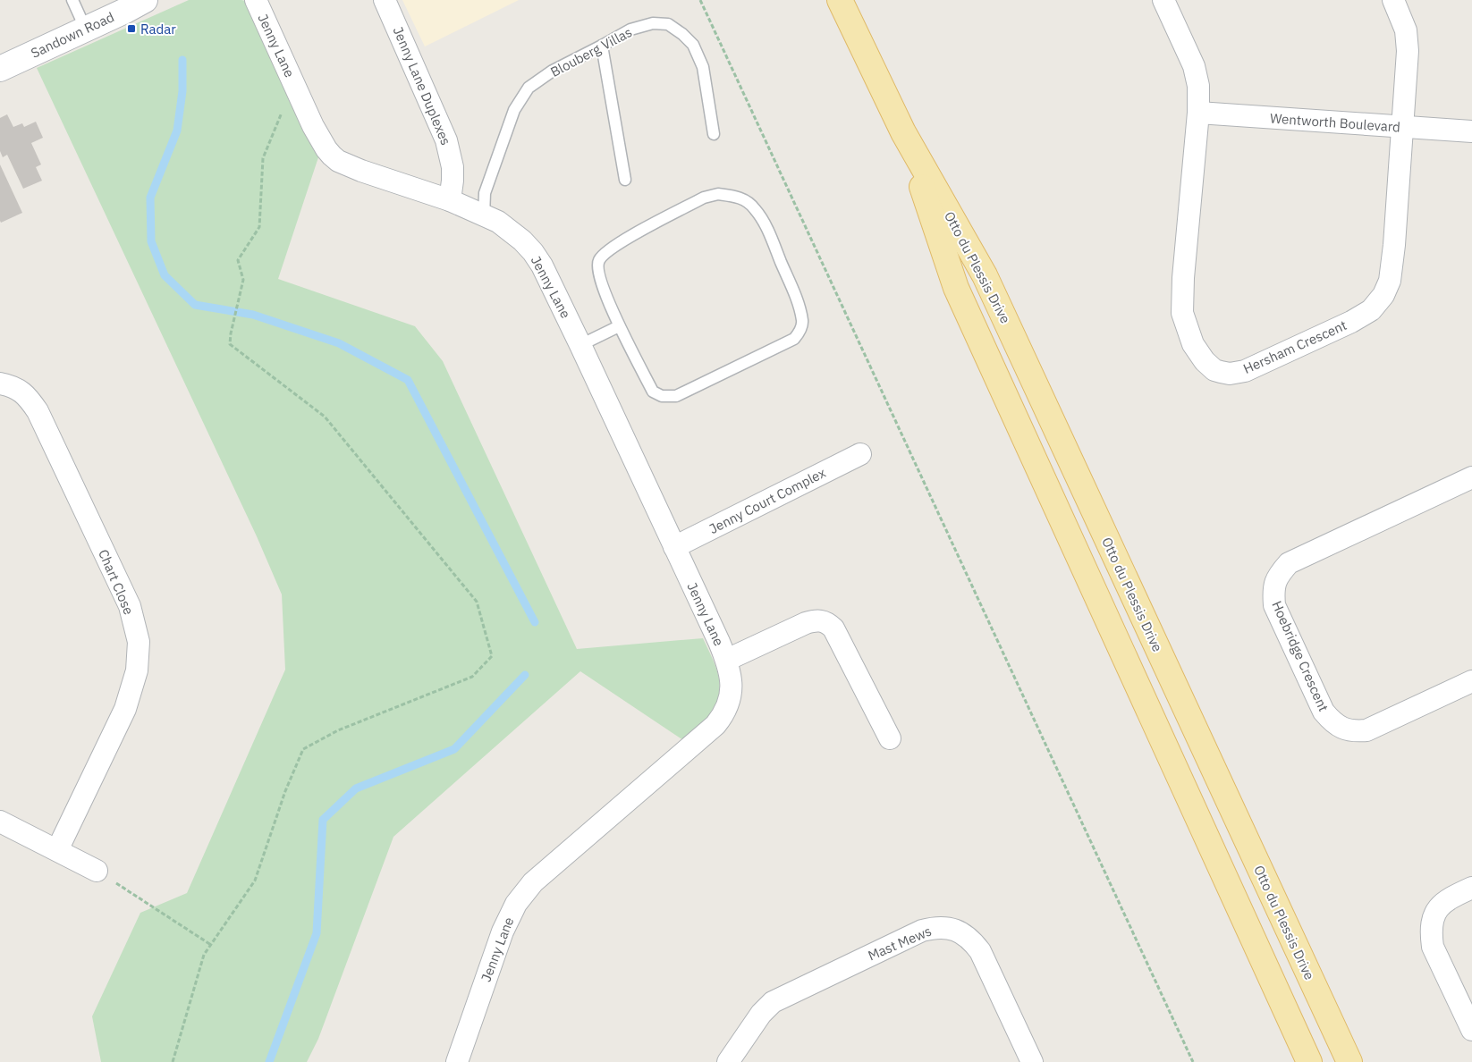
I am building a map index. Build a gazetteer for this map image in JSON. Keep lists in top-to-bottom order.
{
  "streets": {
    "main road": ["Otto du Plessis Drive"],
    "street": [
      "Sandown Road",
      "Jenny Lane",
      "Jenny Lane Duplexes",
      "Wentworth Boulevard",
      "Hersham Crescent",
      "Jenny Court Complex",
      "Chart Close",
      "Hoebridge Crescent",
      "Mast Mews"
    ],
    "lane": ["Blouberg Villas"]
  },
  "crossings": [
    ["Jenny Lane", "Blouberg Villas"],
    ["Jenny Lane", "Jenny Lane Duplexes"],
    ["Jenny Lane", "Jenny Court Complex"],
    ["Wentworth Boulevard", "Hersham Crescent"]
  ],
  "places": {
    "transit": ["Radar"]
  }
}
